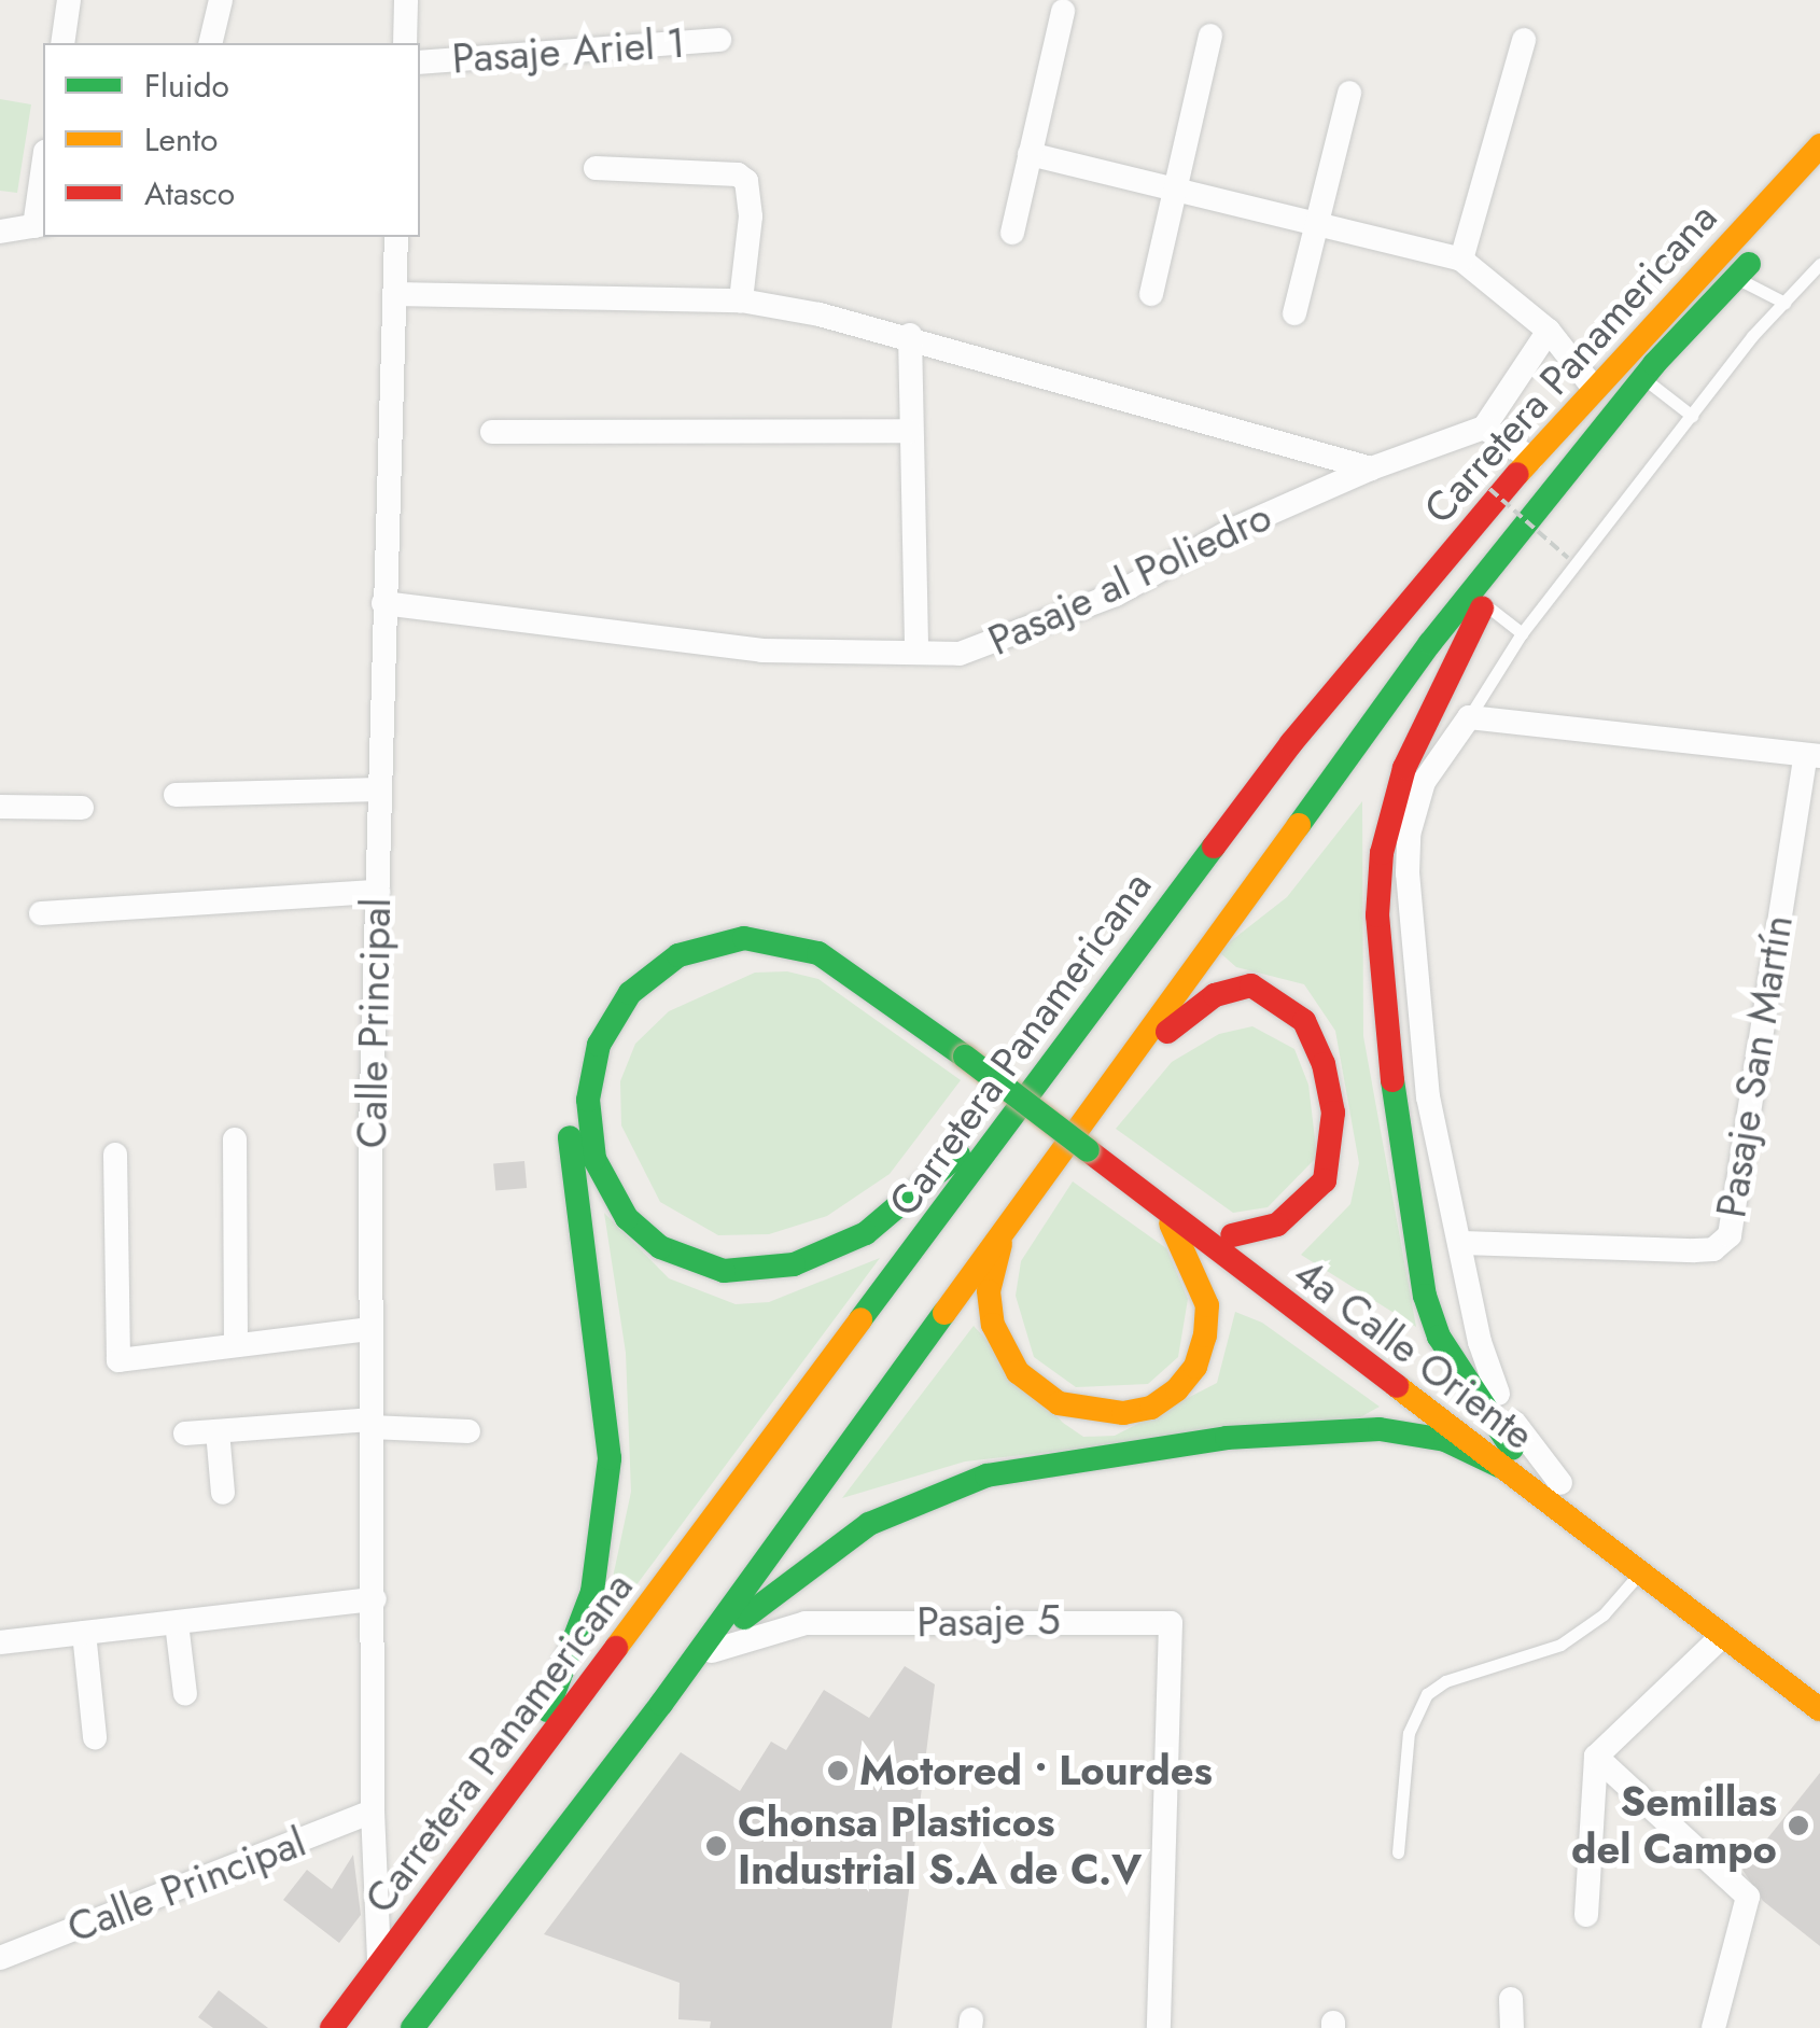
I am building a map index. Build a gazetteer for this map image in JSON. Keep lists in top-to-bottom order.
{
  "streets": {
    "highway": ["Carretera Panamericana", "4a Calle Oriente"],
    "street": [
      "Pasaje Ariel 1",
      "Pasaje al Poliedro",
      "Calle Principal",
      "Pasaje San Martín",
      "Pasaje 5"
    ]
  },
  "crossings": [
    ["Carretera Panamericana", "Calle Principal"],
    ["Pasaje al Poliedro", "Calle Principal"]
  ],
  "places": ["Motored • Lourdes", "Semillas del Campo", "Chonsa Plasticos Industrial S.A de C.V"],
  "legend": ["Fluido", "Lento", "Atasco"]
}
